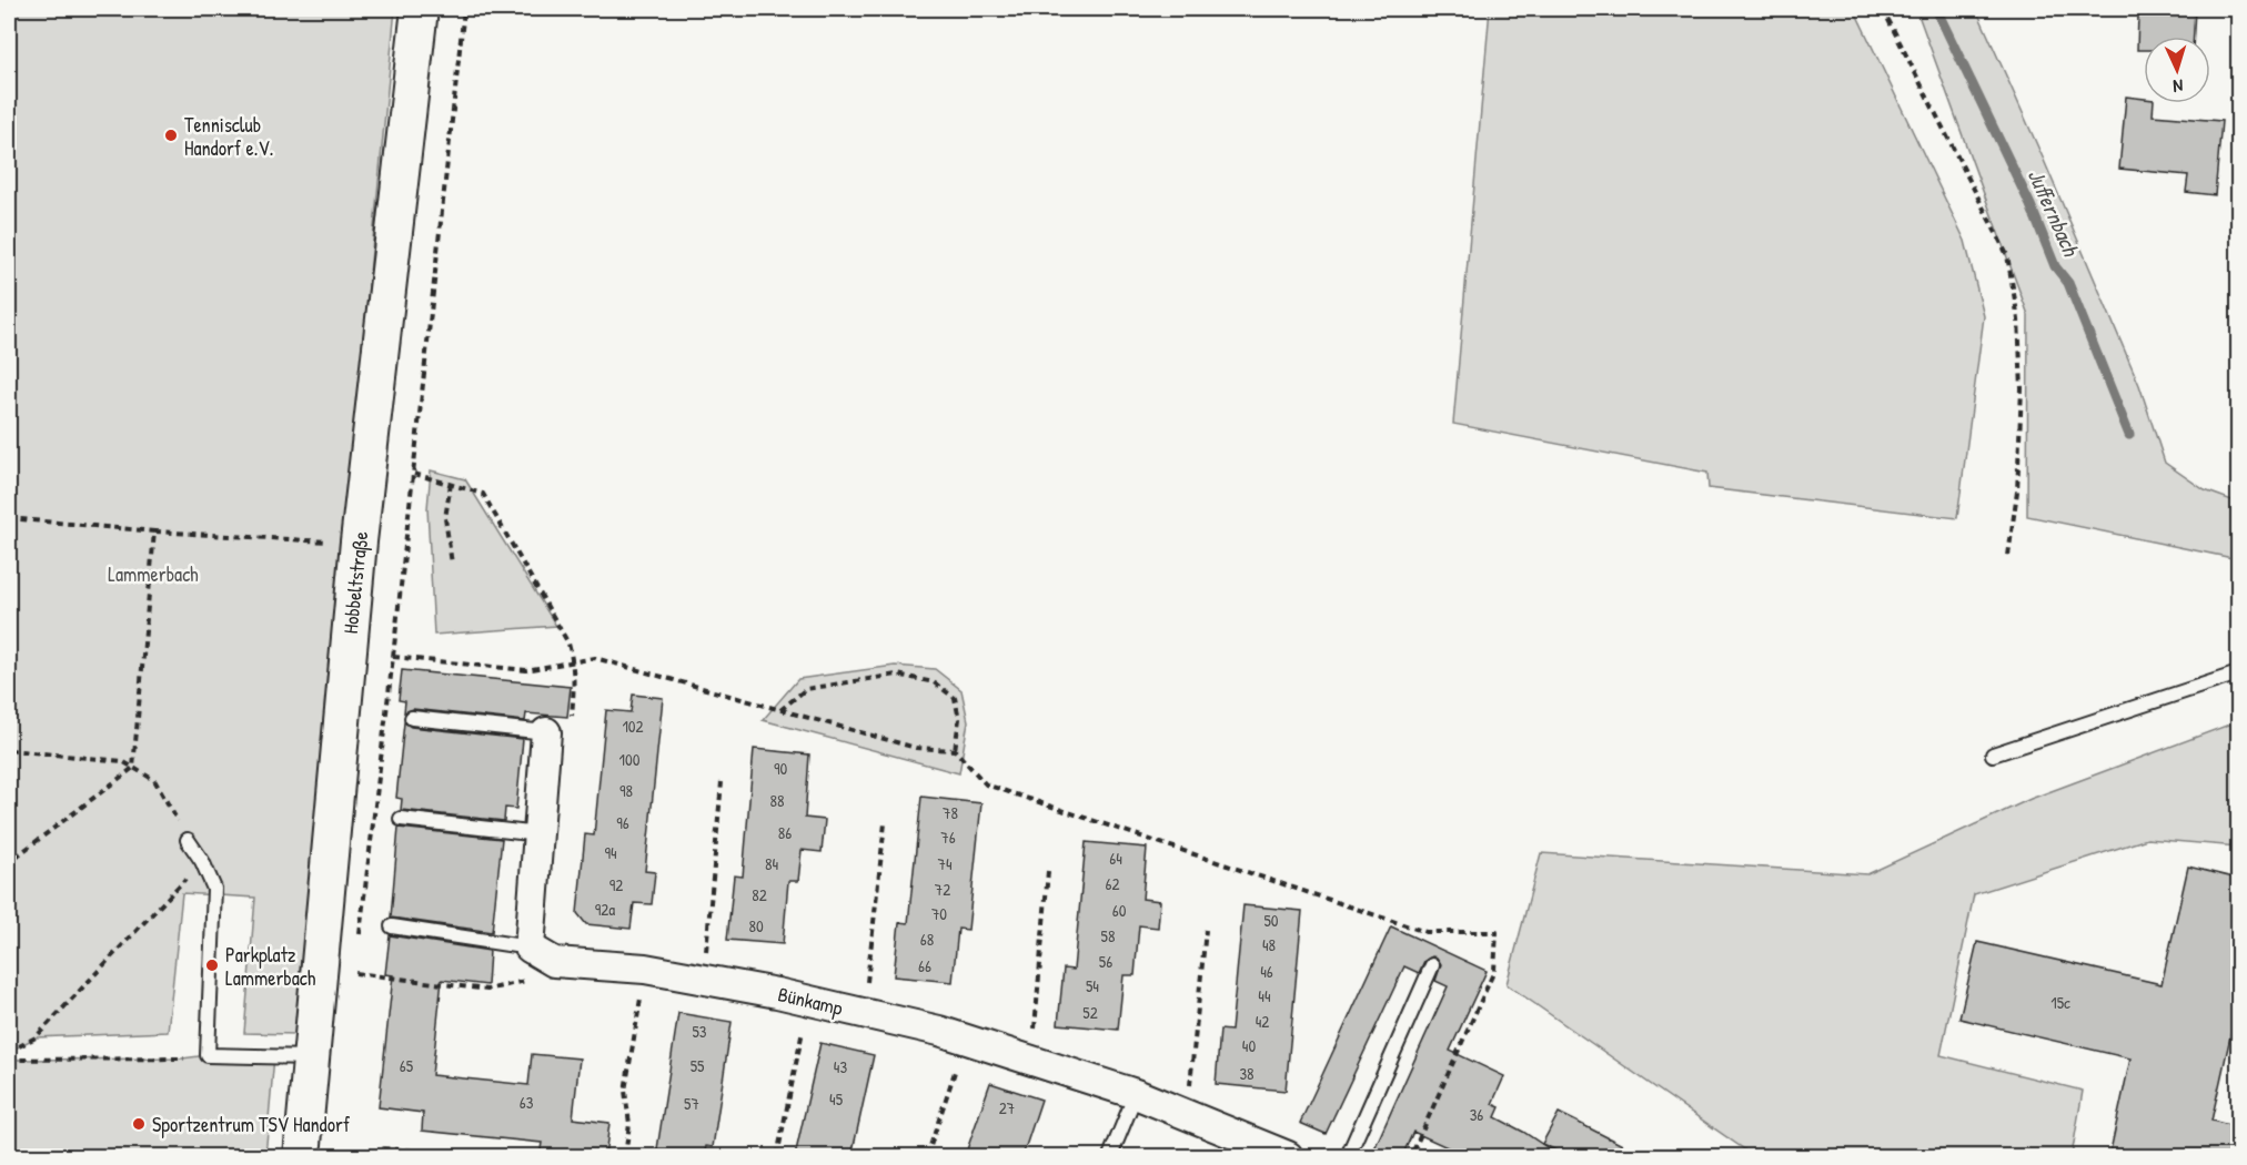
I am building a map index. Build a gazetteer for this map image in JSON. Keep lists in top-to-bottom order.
{
  "streets": {
    "street": ["Hobbeltstraße", "Bünkamp"]
  },
  "water": ["Juffernbach"],
  "parks": ["Lammerbach"],
  "places": ["Tennisclub Handorf e.V.", "Parkplatz Lammerbach", "Sportzentrum TSV Handorf"],
  "house_numbers": [
    "102",
    "100",
    "90",
    "98",
    "88",
    "78",
    "96",
    "86",
    "76",
    "94",
    "64",
    "84",
    "74",
    "62",
    "92",
    "72",
    "82",
    "92a",
    "60",
    "70",
    "50",
    "80",
    "58",
    "68",
    "48",
    "56",
    "66",
    "46",
    "54",
    "44",
    "15c",
    "52",
    "42",
    "53",
    "40",
    "65",
    "55",
    "43",
    "38",
    "45",
    "63",
    "57",
    "27",
    "36"
  ],
  "north": "bottom"
}
